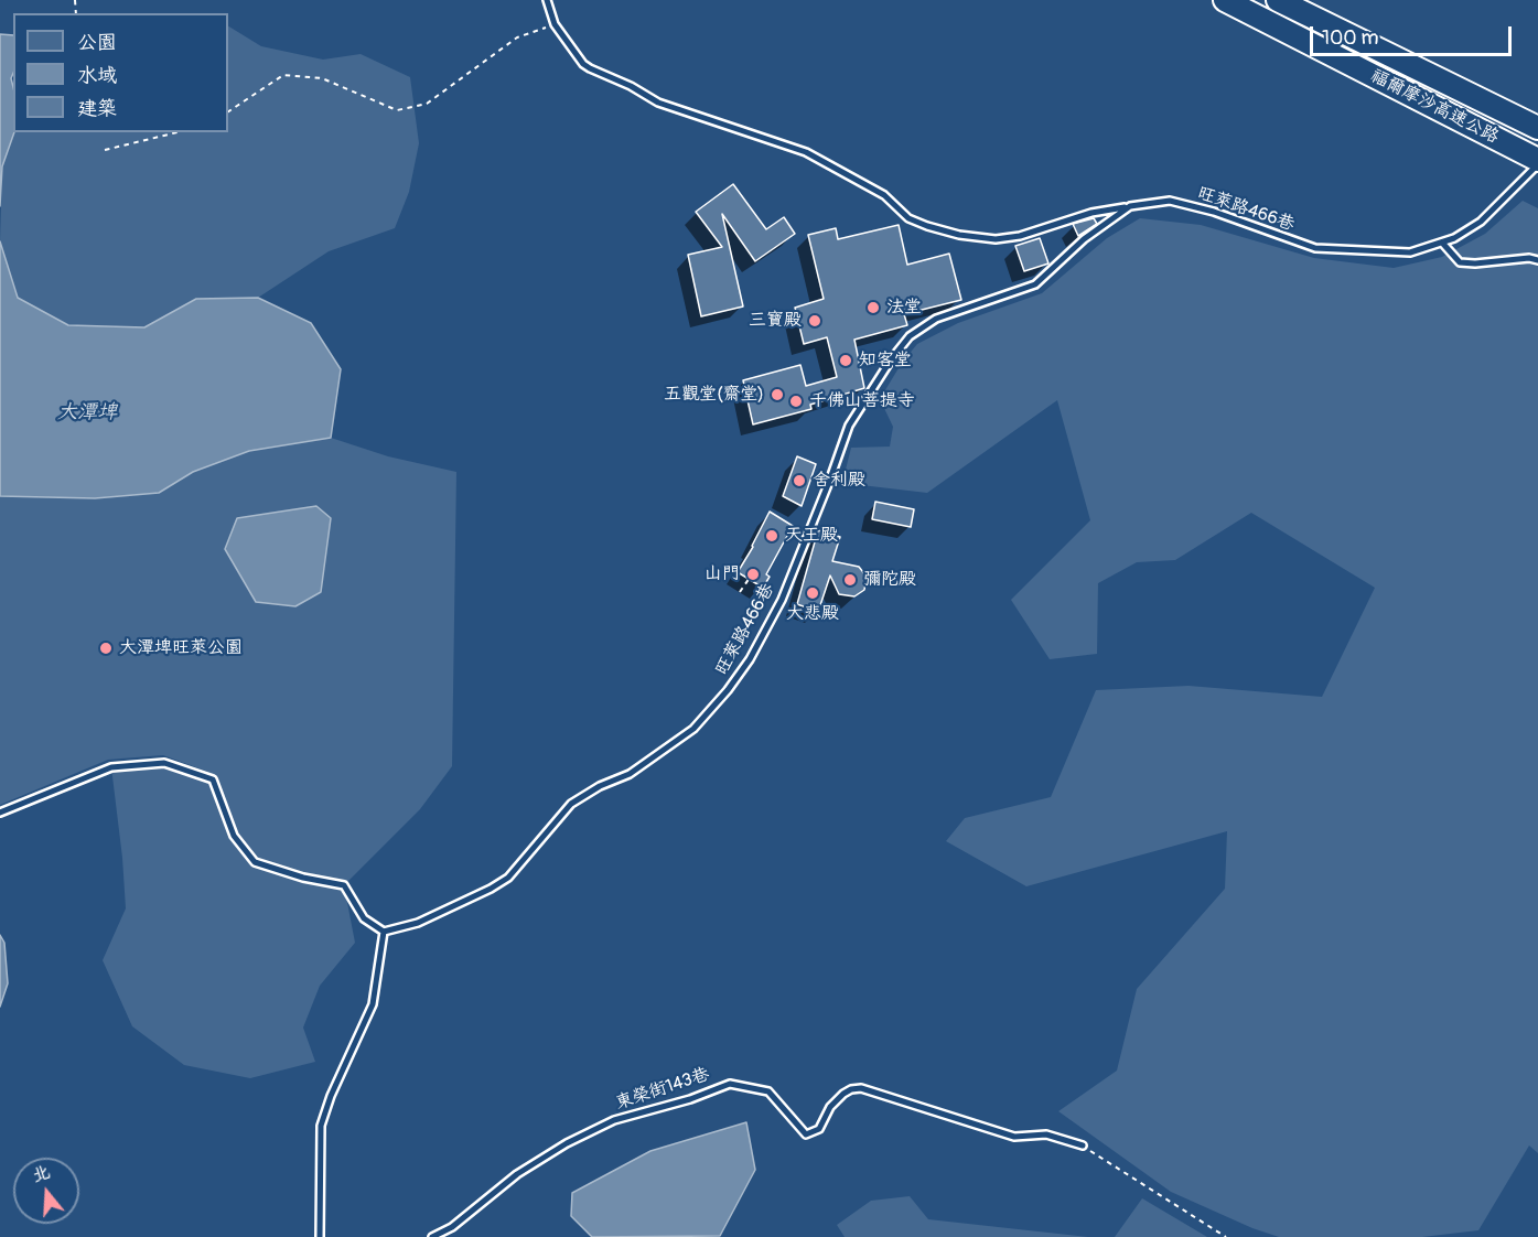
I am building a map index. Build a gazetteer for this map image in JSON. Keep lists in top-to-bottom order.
{
  "streets": {
    "highway": ["福爾摩沙高速公路"],
    "lane": ["旺萊路466巷", "東榮街143巷"]
  },
  "crossings": [
    ["福爾摩沙高速公路", "旺萊路466巷"]
  ],
  "water": ["大潭埤"],
  "places": [
    "法堂",
    "三寶殿",
    "知客堂",
    "五觀堂(齋堂)",
    "千佛山菩提寺",
    "舍利殿",
    "天王殿",
    "山門",
    "彌陀殿",
    "大悲殿",
    "大潭埤旺萊公園"
  ],
  "legend": ["公園", "水域", "建築"],
  "scale_bar": "100 m",
  "north": "top"
}
